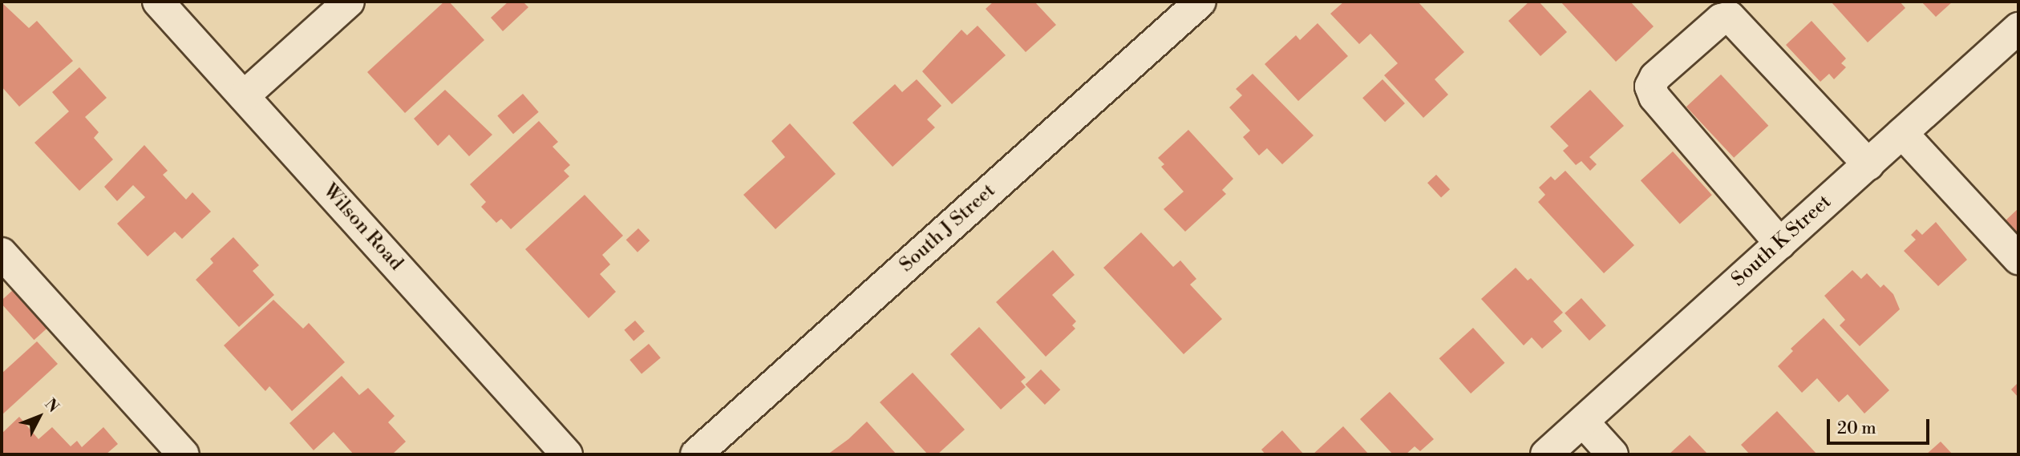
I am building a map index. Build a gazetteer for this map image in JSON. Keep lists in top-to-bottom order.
{
  "streets": {
    "street": ["Wilson Road", "South J Street", "South K Street"]
  },
  "scale_bar": "20 m",
  "north": "top right"
}
